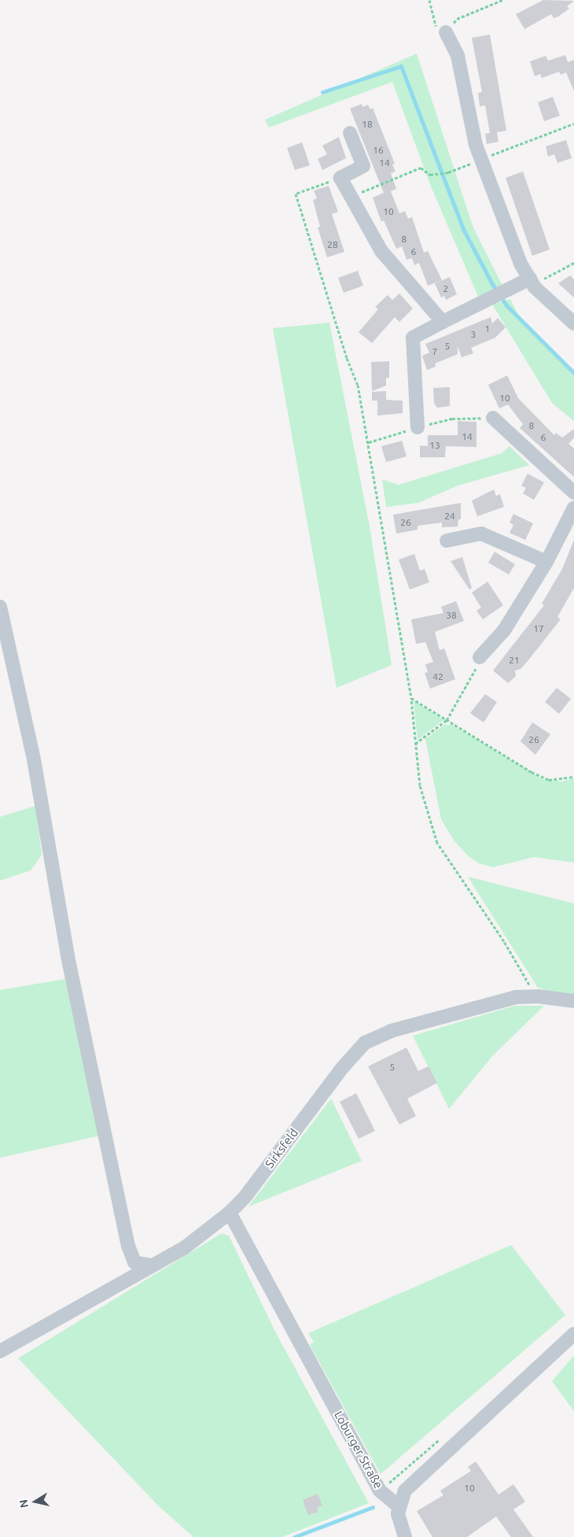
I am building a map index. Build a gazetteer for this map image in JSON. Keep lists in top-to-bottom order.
{
  "streets": {
    "street": ["Sirksfeld", "Loburger Straße"]
  },
  "crossings": [
    ["Sirksfeld", "Loburger Straße"]
  ],
  "house_numbers": [
    "18",
    "16",
    "14",
    "10",
    "8",
    "28",
    "6",
    "2",
    "1",
    "3",
    "5",
    "7",
    "10",
    "8",
    "14",
    "6",
    "13",
    "24",
    "26",
    "38",
    "17",
    "21",
    "42",
    "26",
    "5",
    "10"
  ],
  "north": "left"
}
